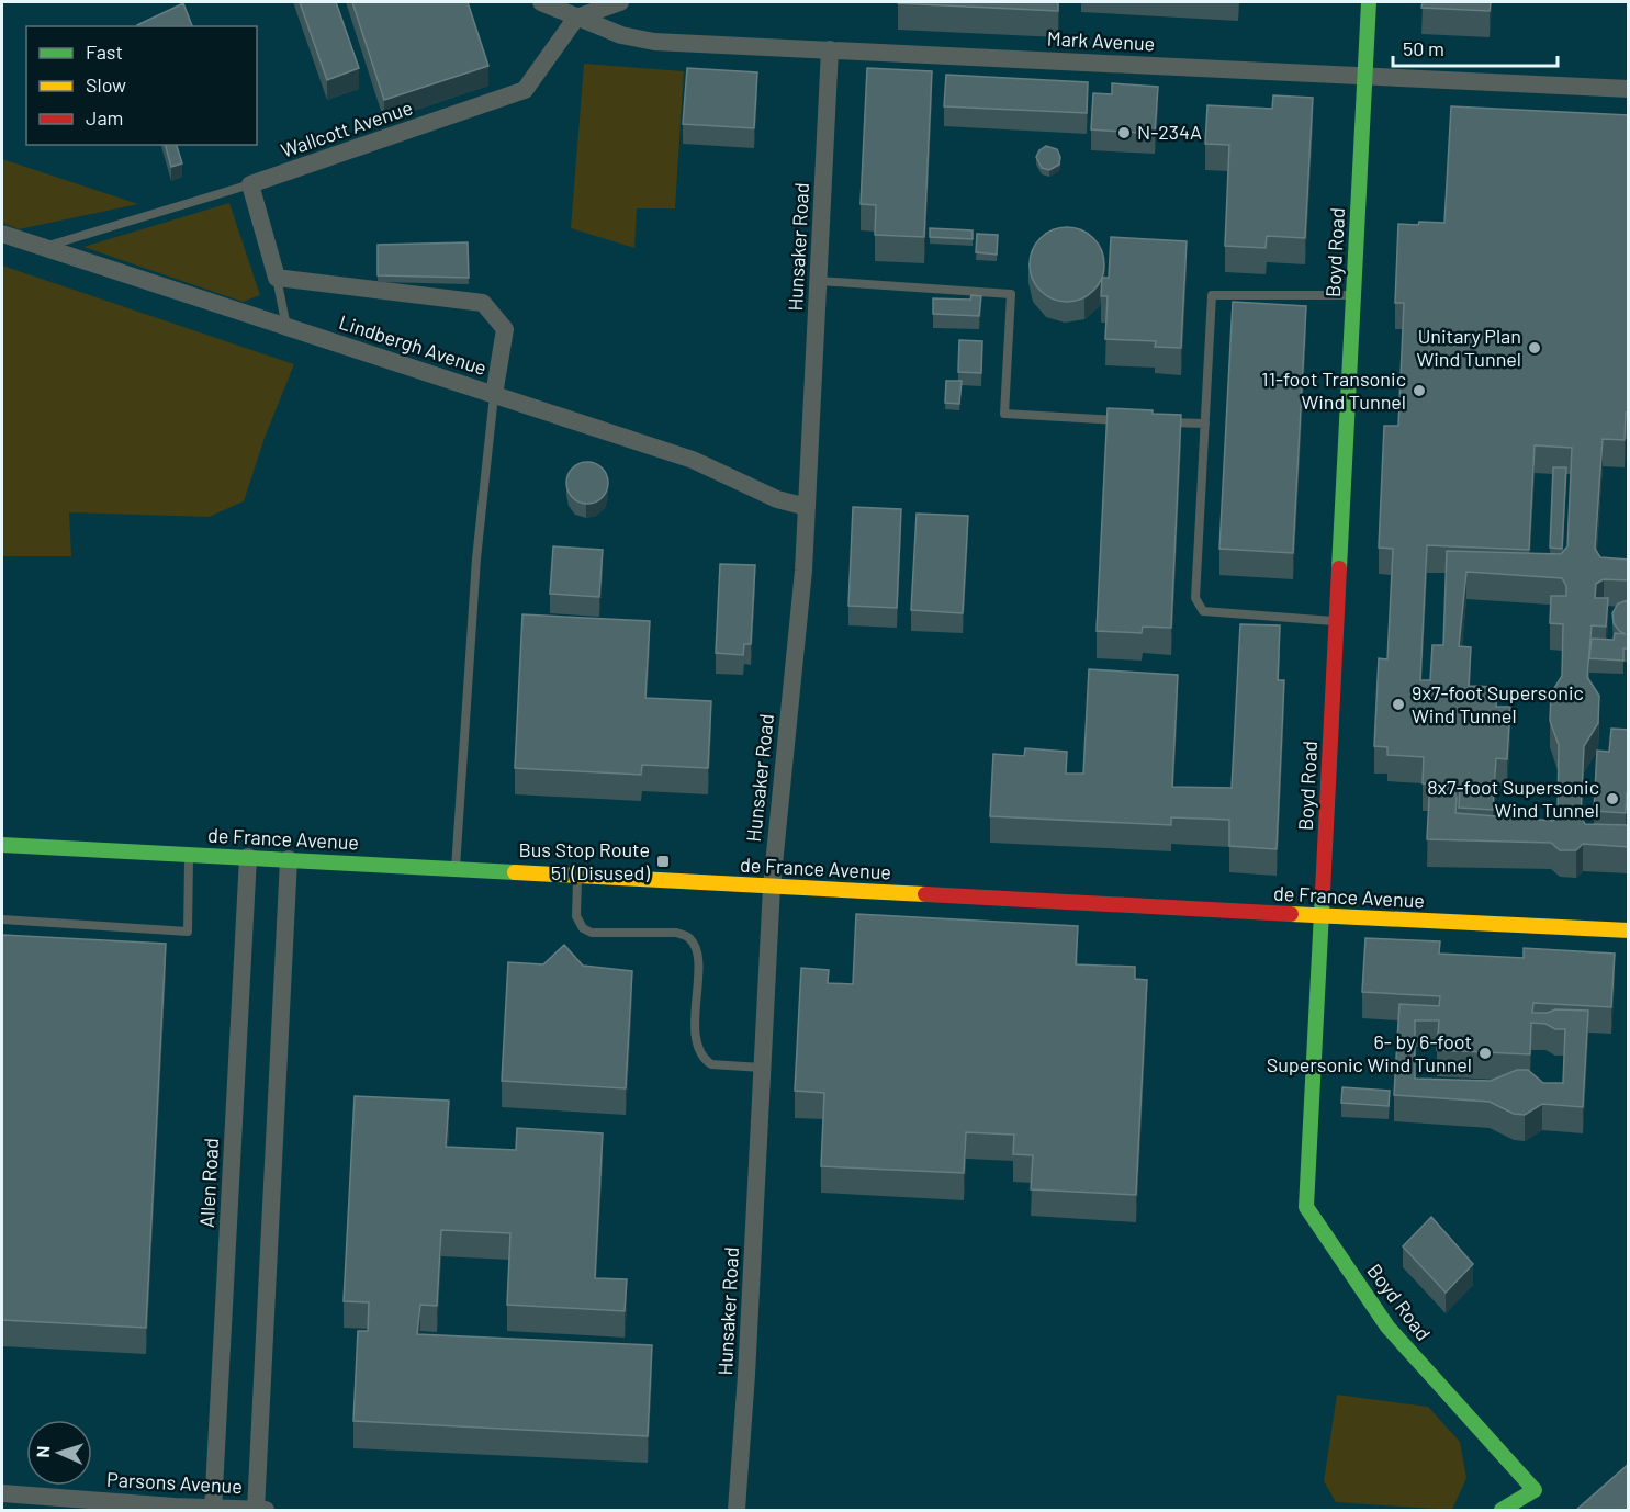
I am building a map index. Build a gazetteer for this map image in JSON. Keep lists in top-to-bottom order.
{
  "streets": {
    "street": [
      "Mark Avenue",
      "Wallcott Avenue",
      "Hunsaker Road",
      "Boyd Road",
      "Lindbergh Avenue",
      "de France Avenue",
      "Allen Road",
      "Parsons Avenue"
    ]
  },
  "crossings": [
    ["Mark Avenue", "Wallcott Avenue"],
    ["Mark Avenue", "Hunsaker Road"],
    ["Mark Avenue", "Boyd Road"],
    ["Hunsaker Road", "Lindbergh Avenue"],
    ["Hunsaker Road", "de France Avenue"],
    ["Boyd Road", "de France Avenue"],
    ["de France Avenue", "Allen Road"],
    ["Allen Road", "Parsons Avenue"]
  ],
  "places": {
    "other": [
      "N-234A",
      "Unitary Plan Wind Tunnel",
      "11-foot Transonic Wind Tunnel",
      "9x7-foot Supersonic Wind Tunnel",
      "8x7-foot Supersonic Wind Tunnel",
      "6- by 6-foot Supersonic Wind Tunnel"
    ],
    "transit": ["Bus Stop Route 51 (Disused)"]
  },
  "legend": ["Fast", "Slow", "Jam"],
  "scale_bar": "50 m",
  "north": "left"
}
